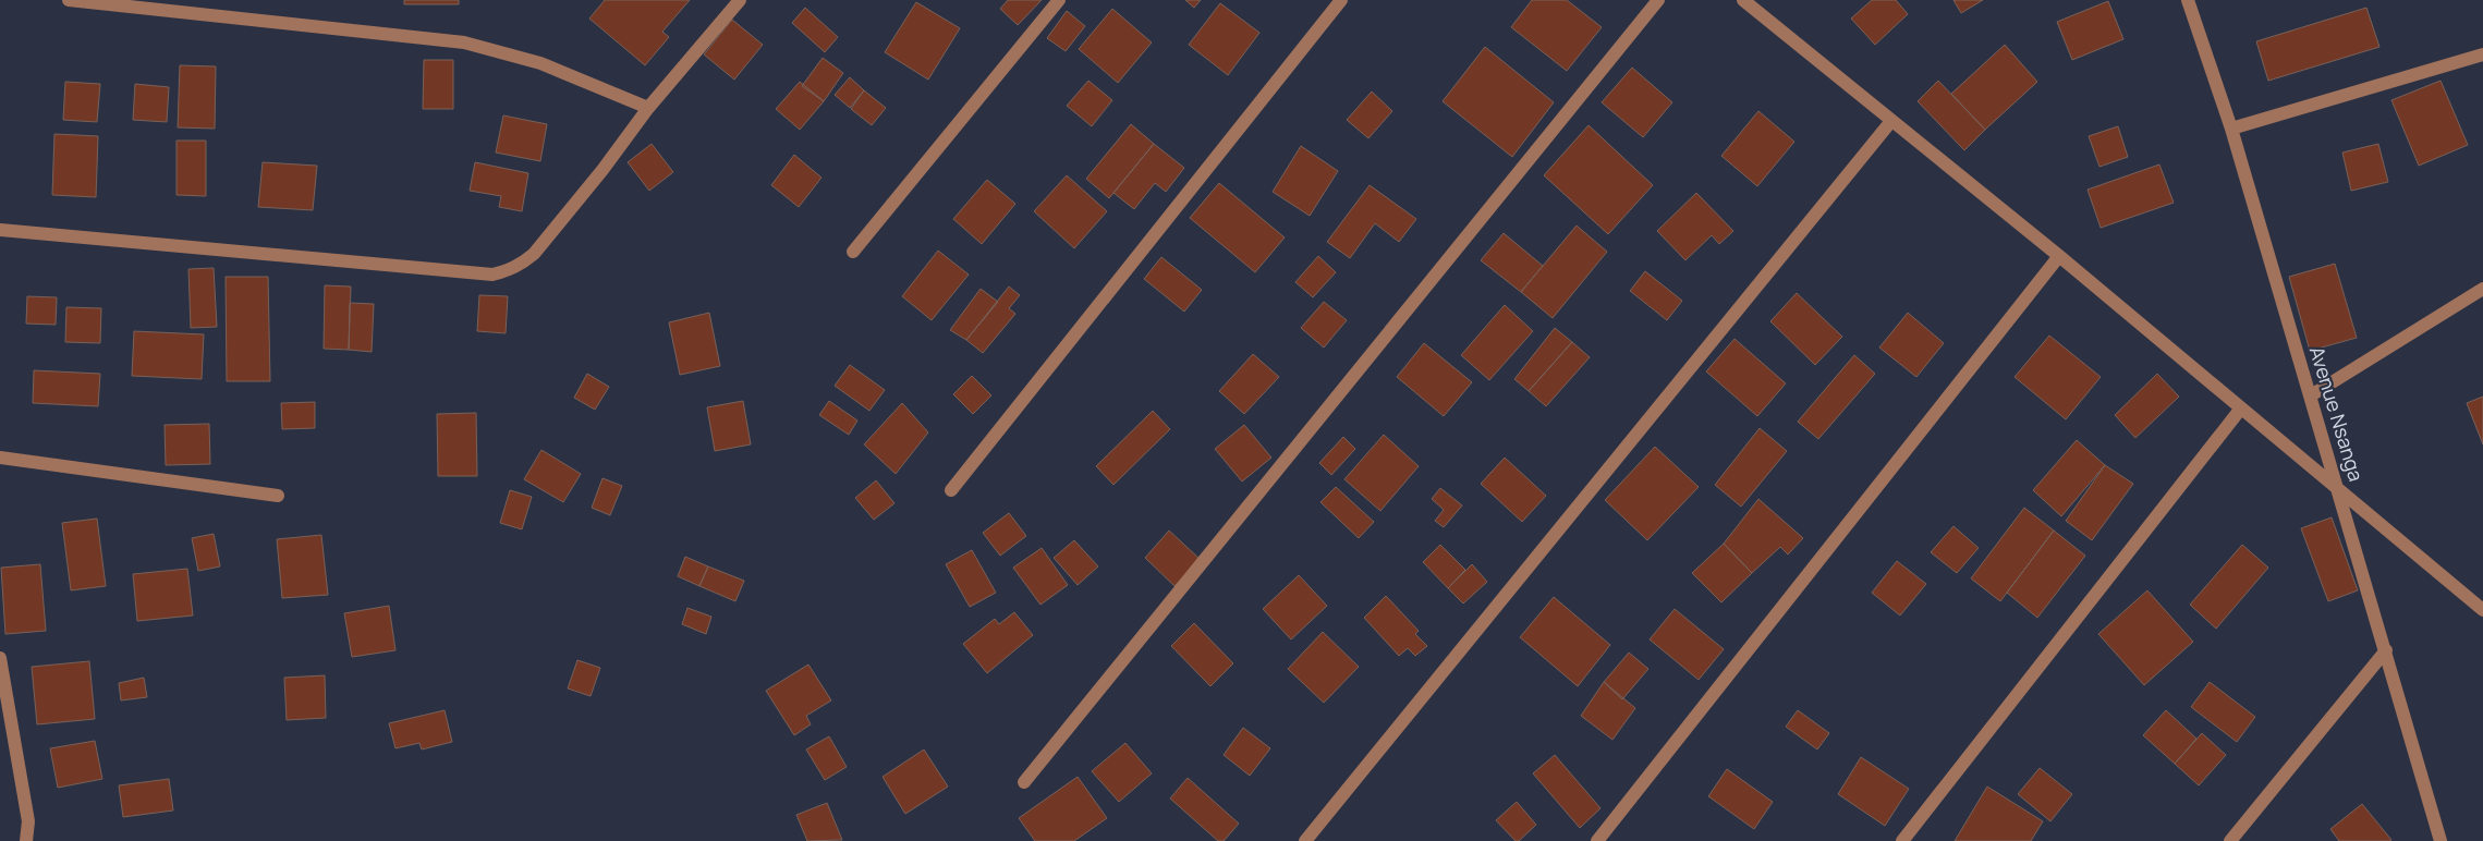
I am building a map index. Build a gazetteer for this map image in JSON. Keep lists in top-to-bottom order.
{
  "streets": {
    "street": ["Avenue Nsanga"]
  }
}
